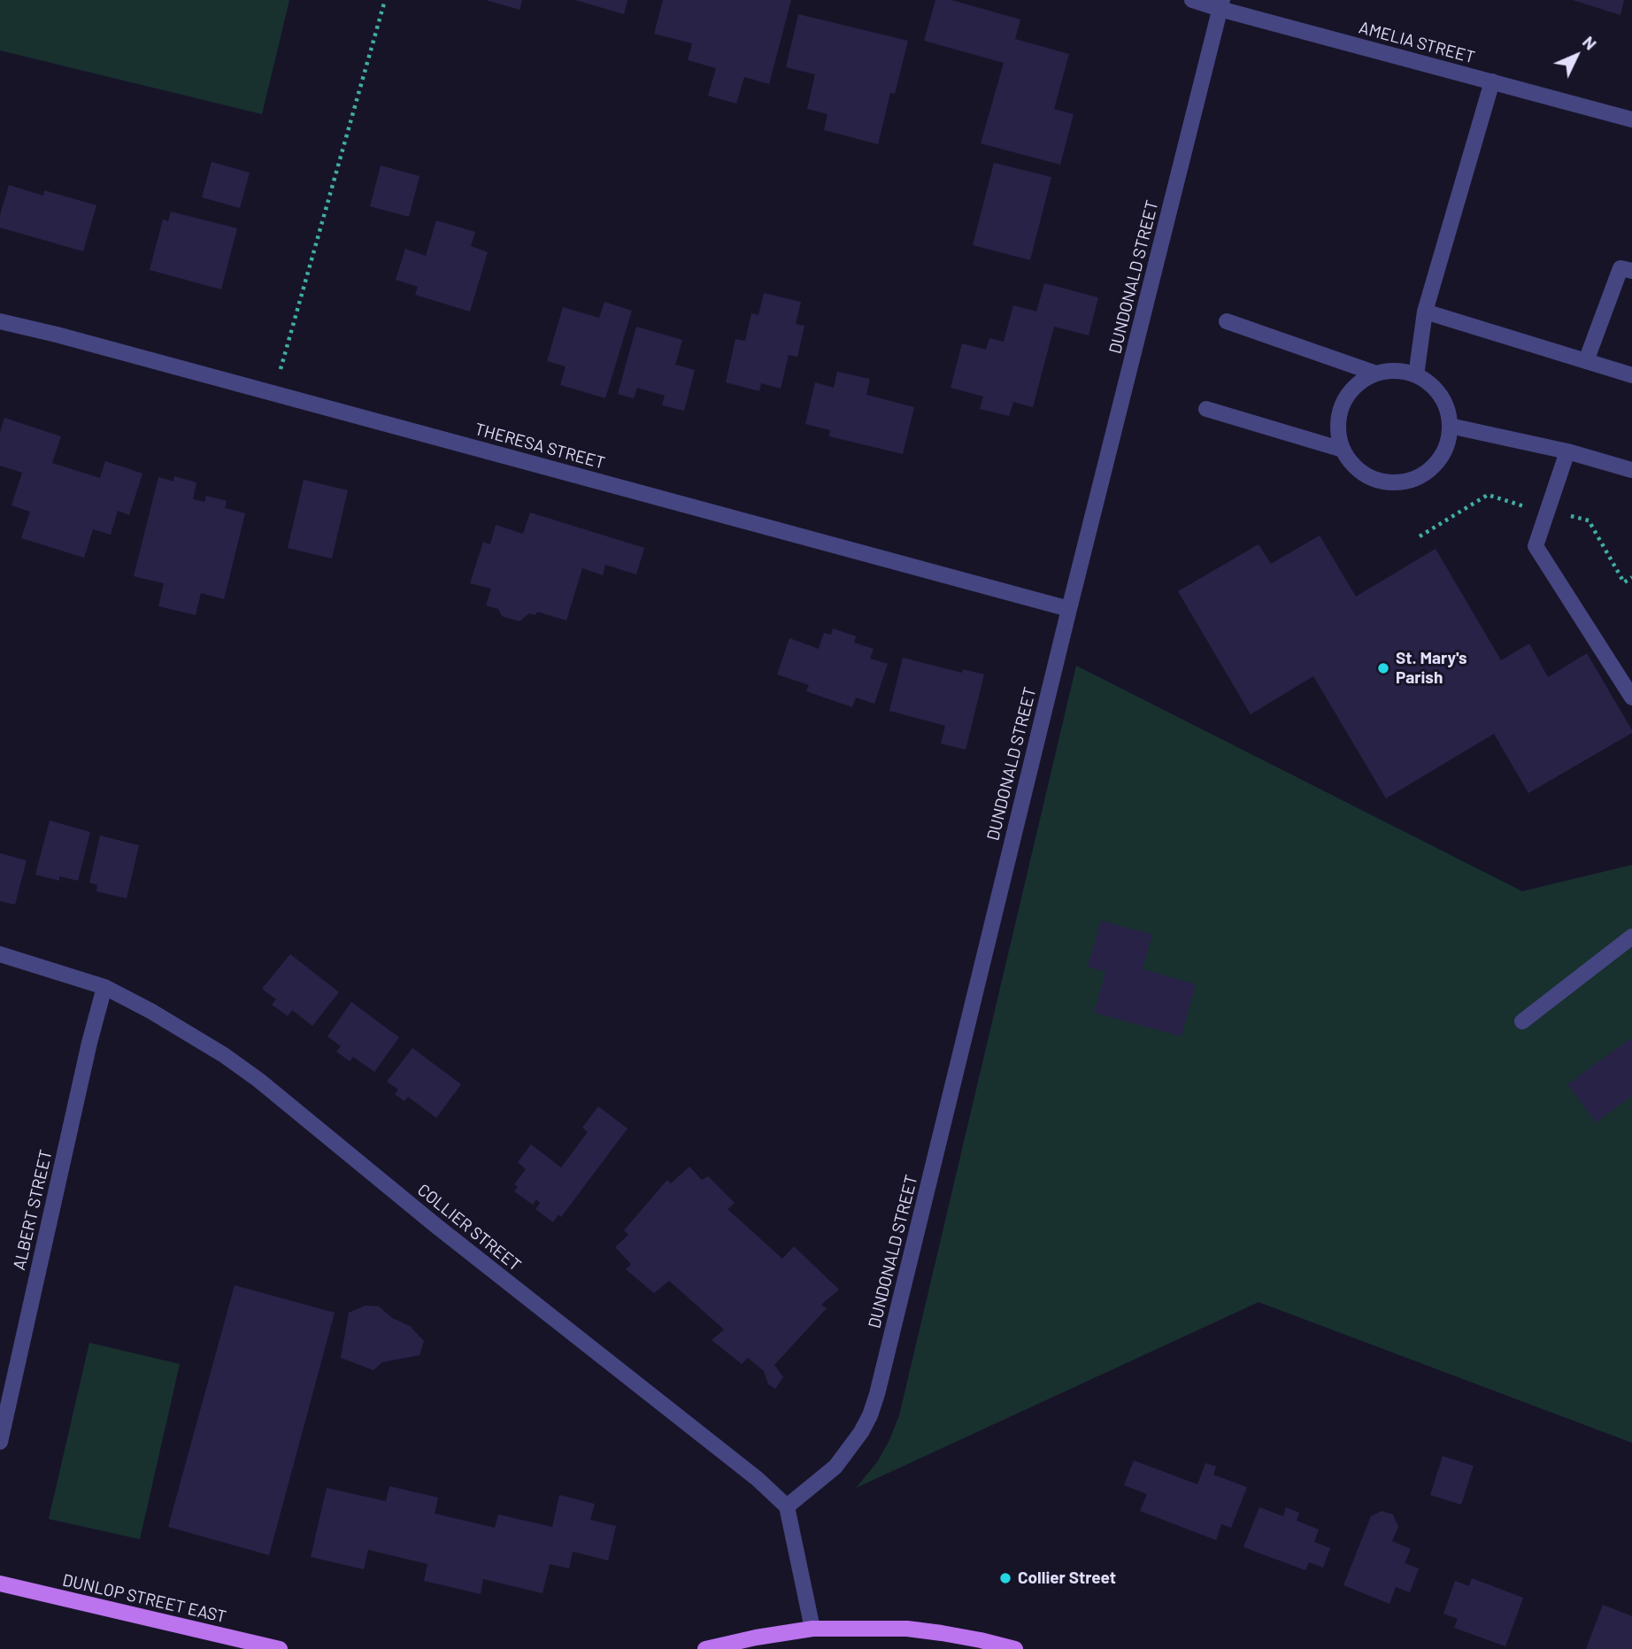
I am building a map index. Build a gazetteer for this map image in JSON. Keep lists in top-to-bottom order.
{
  "streets": {
    "main road": ["DUNLOP STREET EAST"],
    "street": [
      "AMELIA STREET",
      "DUNDONALD STREET",
      "THERESA STREET",
      "ALBERT STREET",
      "COLLIER STREET"
    ]
  },
  "crossings": [
    ["AMELIA STREET", "DUNDONALD STREET"],
    ["DUNDONALD STREET", "THERESA STREET"],
    ["DUNDONALD STREET", "COLLIER STREET"],
    ["ALBERT STREET", "COLLIER STREET"]
  ],
  "places": ["St. Mary's Parish", "Collier Street"],
  "north": "top right"
}
